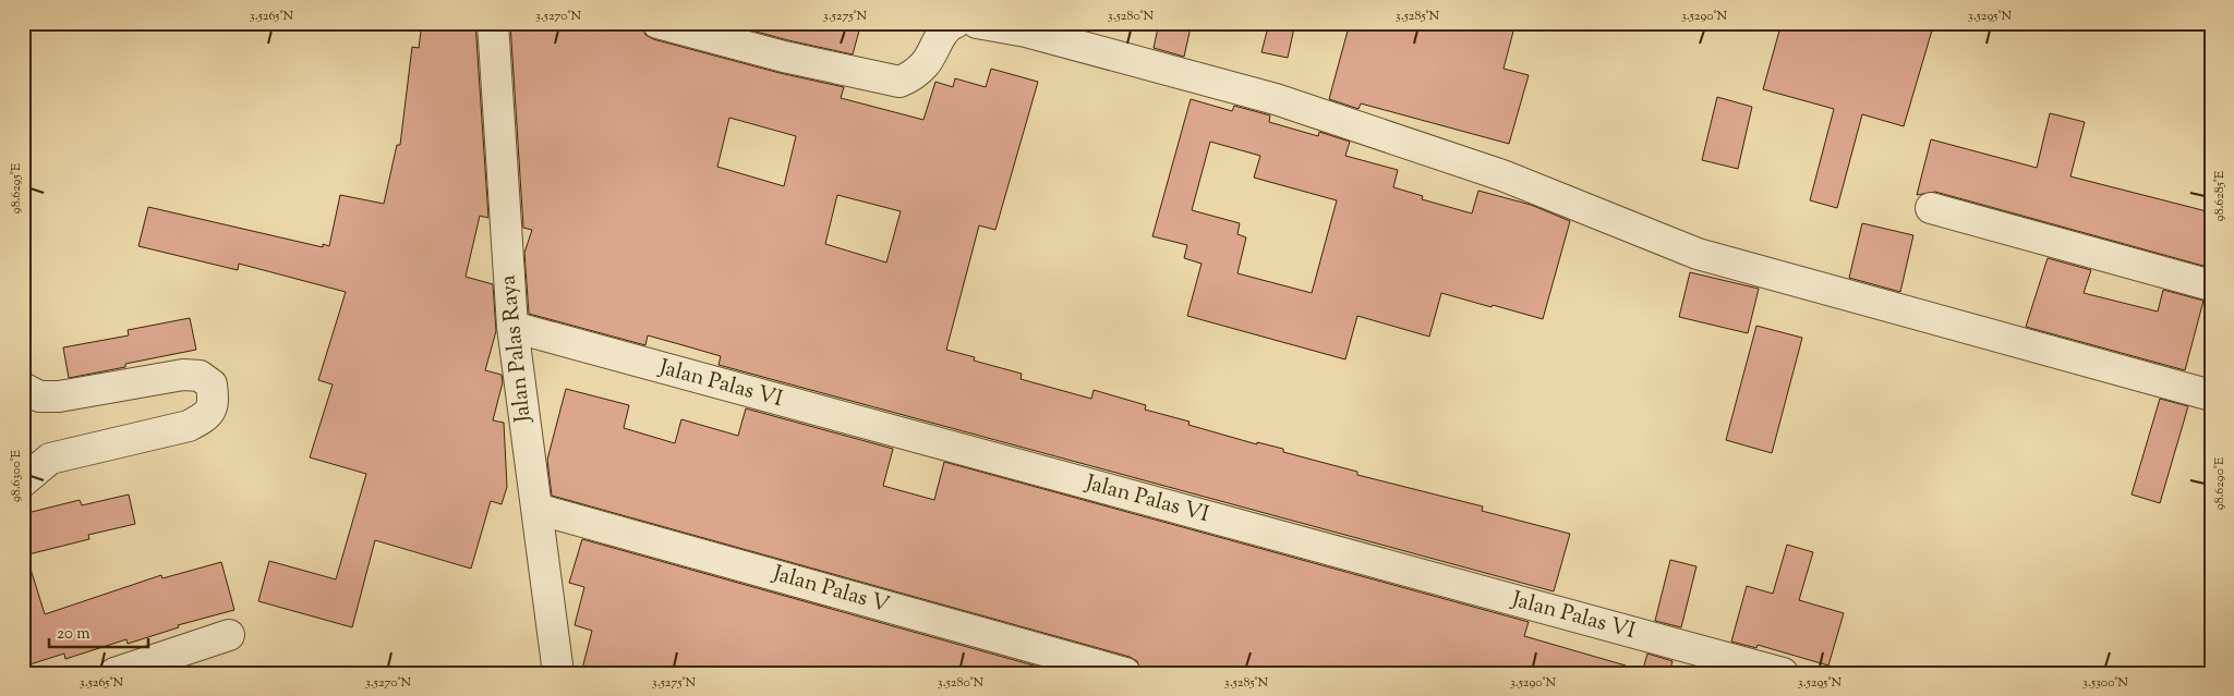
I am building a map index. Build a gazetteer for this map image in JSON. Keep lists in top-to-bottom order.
{
  "streets": {
    "street": ["Jalan Palas Raya", "Jalan Palas VI", "Jalan Palas V"]
  },
  "crossings": [
    ["Jalan Palas Raya", "Jalan Palas VI"],
    ["Jalan Palas Raya", "Jalan Palas V"]
  ],
  "scale_bar": "20 m",
  "coordinates": [
    "3.5265°N",
    "3.5270°N",
    "3.5275°N",
    "3.5280°N",
    "3.5285°N",
    "3.5290°N",
    "3.5295°N",
    "98.6295°E",
    "98.6285°E",
    "98.6300°E",
    "98.6290°E",
    "3.5300°N"
  ]
}
